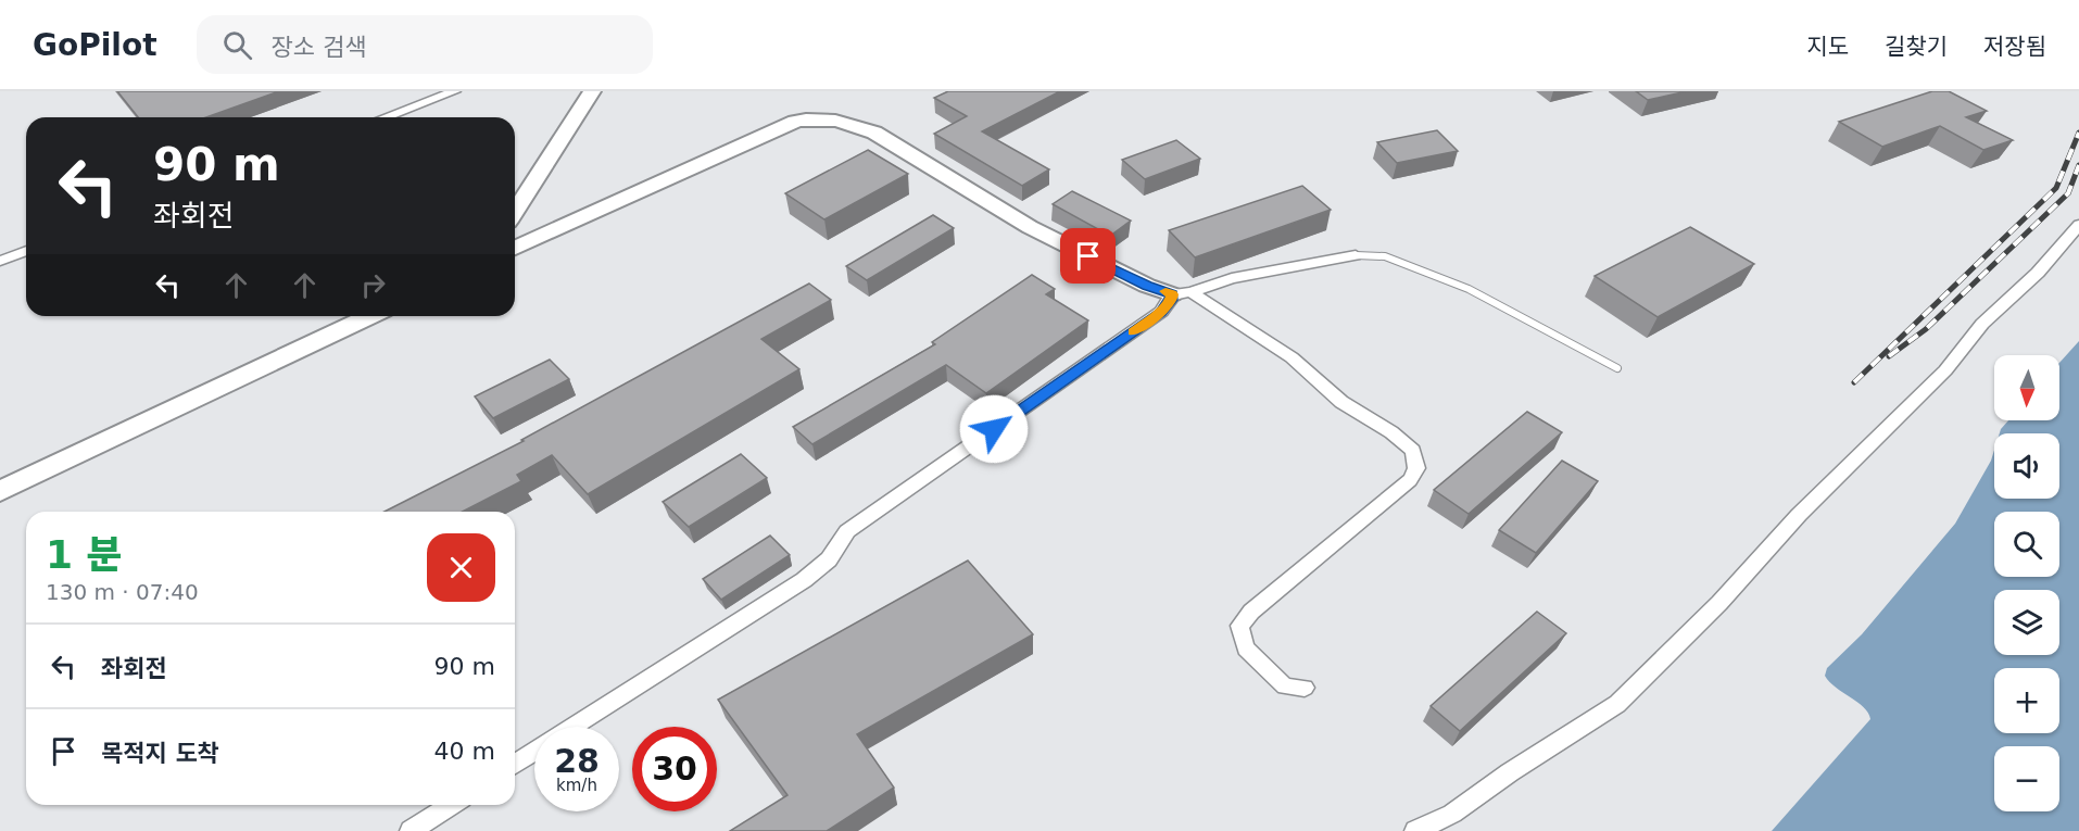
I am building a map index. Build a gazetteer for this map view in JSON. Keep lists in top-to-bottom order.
{
  "north": "bottom",
  "page": {
    "header": "GoPilot",
    "search": "장소 검색",
    "nav": ["지도", "길찾기", "저장됨"],
    "turn": ["90 m", "좌회전"],
    "map_buttons": ["+", "−"],
    "heading": ["1 분", "130 m · 07:40"],
    "list": [
      {
        "name": "좌회전",
        "value": "90 m"
      },
      {
        "name": "목적지 도착",
        "value": "40 m"
      }
    ],
    "speed": "28 km/h",
    "limit": "30"
  }
}
